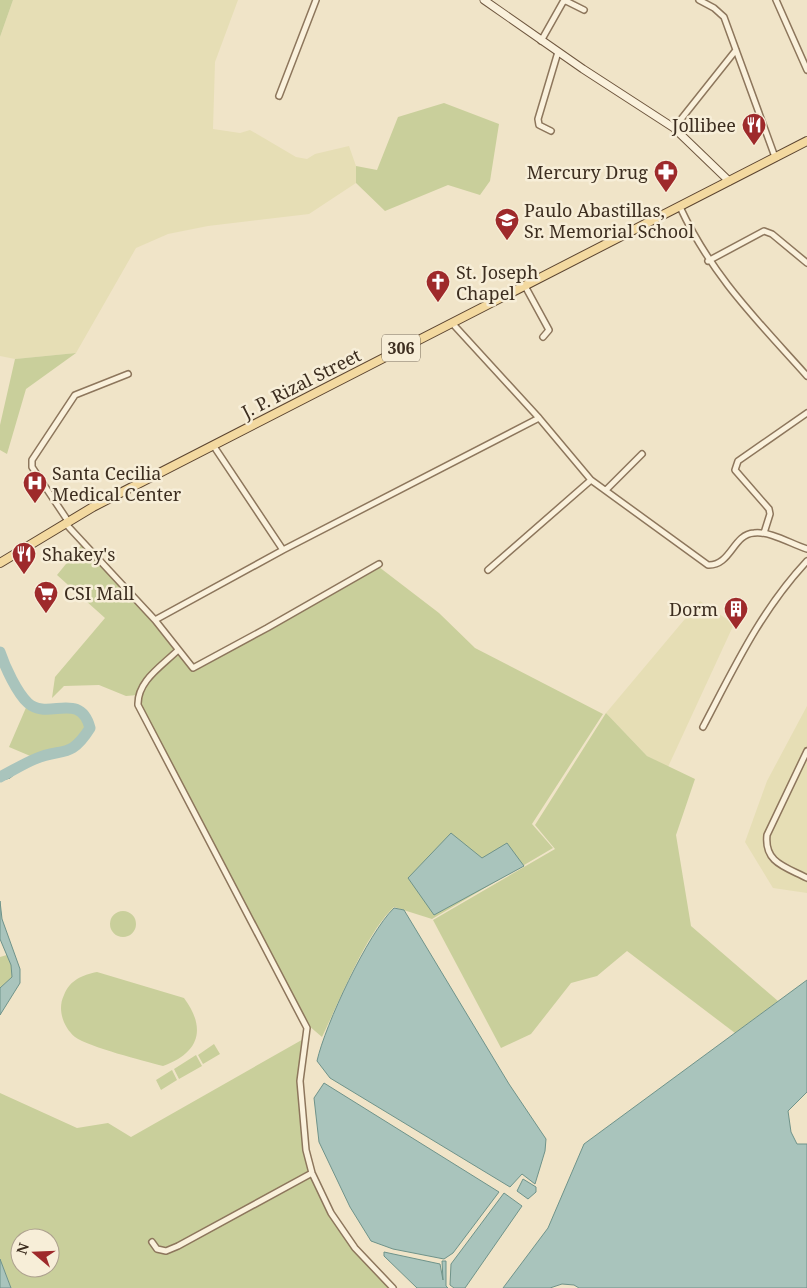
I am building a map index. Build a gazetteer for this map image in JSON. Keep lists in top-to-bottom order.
{
  "streets": {
    "main road": ["306", "J. P. Rizal Street"]
  },
  "places": {
    "restaurant": ["Jollibee", "Shakey's"],
    "pharmacy": ["Mercury Drug"],
    "school or university": ["Paulo Abastillas, Sr. Memorial School"],
    "church": ["St. Joseph Chapel"],
    "hospital": ["Santa Cecilia Medical Center"],
    "supermarket": ["CSI Mall"],
    "building": ["Dorm"]
  },
  "north": "left"
}
